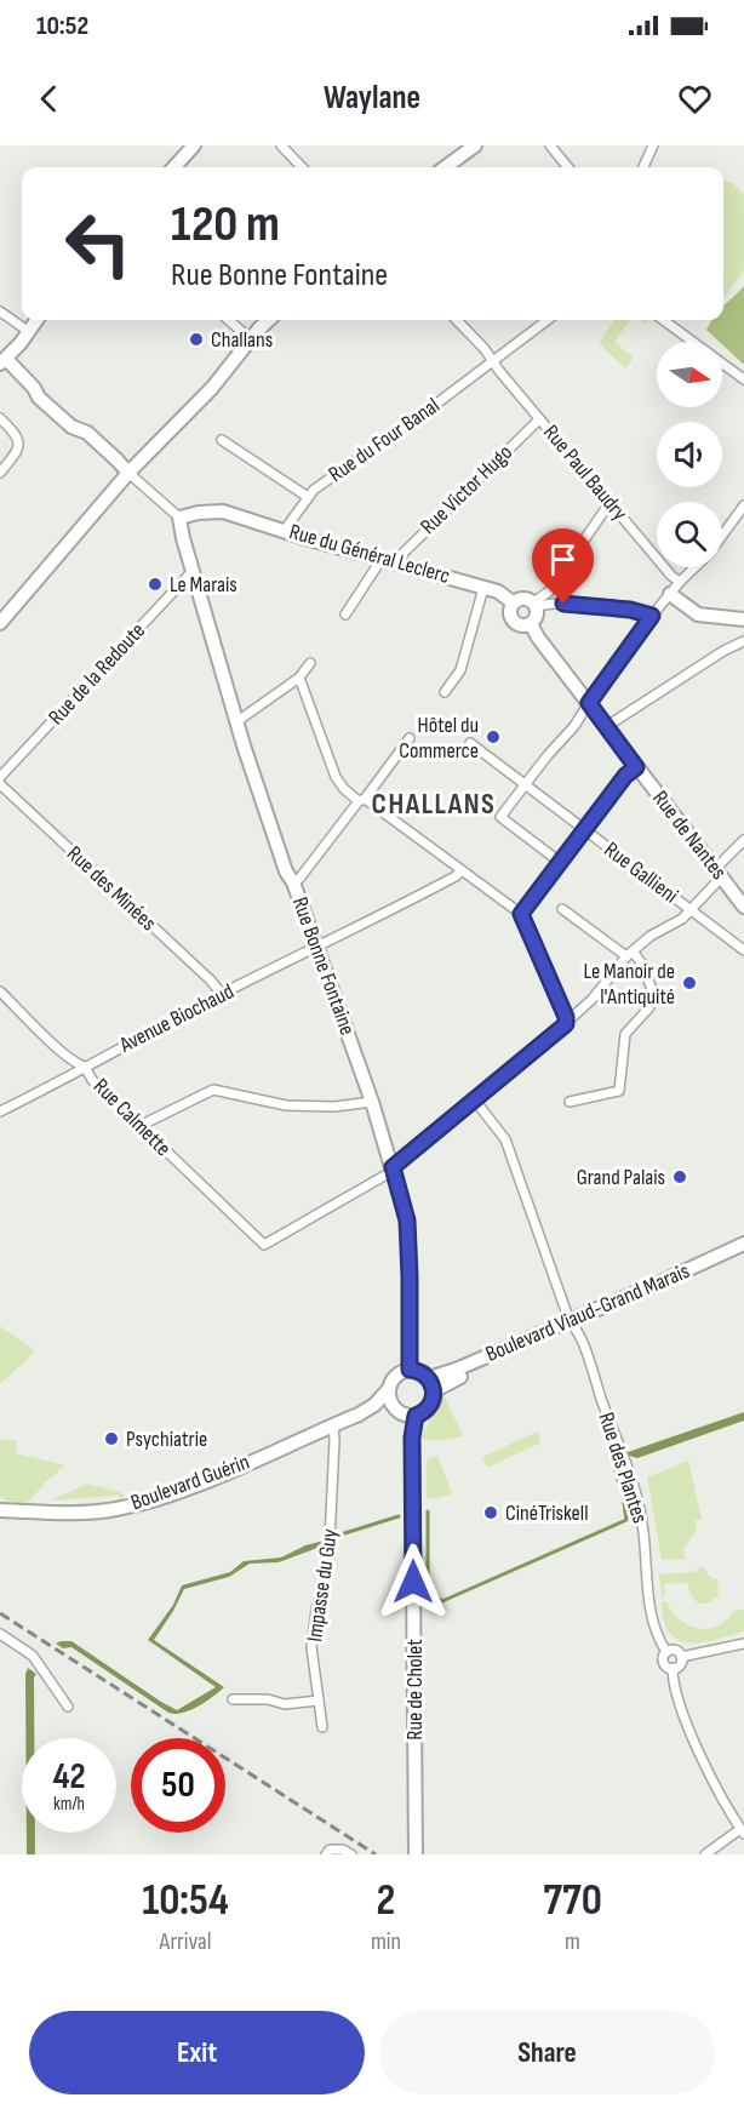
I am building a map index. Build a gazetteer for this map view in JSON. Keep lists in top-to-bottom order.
{
  "streets": {
    "street": [
      "Rue du Four Banal",
      "Rue Paul Baudry",
      "Rue Victor Hugo",
      "Rue du Général Leclerc",
      "Rue de la Redoute",
      "Rue de Nantes",
      "Rue Gallieni",
      "Rue des Minées",
      "Rue Bonne Fontaine",
      "Avenue Biochaud",
      "Rue Calmette",
      "Boulevard Viaud-Grand Marais",
      "Rue des Plantes",
      "Boulevard Guérin",
      "Impasse du Guy",
      "Rue de Cholet"
    ]
  },
  "crossings": [
    ["Rue du Four Banal", "Rue Paul Baudry"],
    ["Rue du Four Banal", "Rue du Général Leclerc"],
    ["Rue Paul Baudry", "Rue Victor Hugo"],
    ["Rue Victor Hugo", "Rue du Général Leclerc"],
    ["Rue du Général Leclerc", "Rue de Nantes"],
    ["Rue du Général Leclerc", "Rue Bonne Fontaine"],
    ["Rue de la Redoute", "Rue Bonne Fontaine"],
    ["Rue des Minées", "Avenue Biochaud"],
    ["Rue Bonne Fontaine", "Avenue Biochaud"],
    ["Rue Bonne Fontaine", "Rue Calmette"],
    ["Rue Bonne Fontaine", "Boulevard Viaud-Grand Marais"],
    ["Rue Bonne Fontaine", "Boulevard Guérin"],
    ["Rue Bonne Fontaine", "Rue de Cholet"],
    ["Avenue Biochaud", "Rue Calmette"],
    ["Boulevard Viaud-Grand Marais", "Rue des Plantes"],
    ["Boulevard Viaud-Grand Marais", "Boulevard Guérin"],
    ["Boulevard Viaud-Grand Marais", "Rue de Cholet"],
    ["Boulevard Guérin", "Impasse du Guy"],
    ["Boulevard Guérin", "Rue de Cholet"]
  ],
  "districts": ["CHALLANS"],
  "places": [
    "Challans",
    "Le Marais",
    "Hôtel du Commerce",
    "Le Manoir de l'Antiquité",
    "Grand Palais",
    "Psychiatrie",
    "CinéTriskell"
  ],
  "north": "right",
  "page": {
    "status": "10:52",
    "header": "Waylane",
    "turn": ["120 m", "Rue Bonne Fontaine"],
    "speed": "42 km/h",
    "limit": "50",
    "eta": [
      "10:54",
      "Arrival",
      "2",
      "min",
      "770",
      "m"
    ],
    "buttons": ["Exit", "Share"]
  }
}
